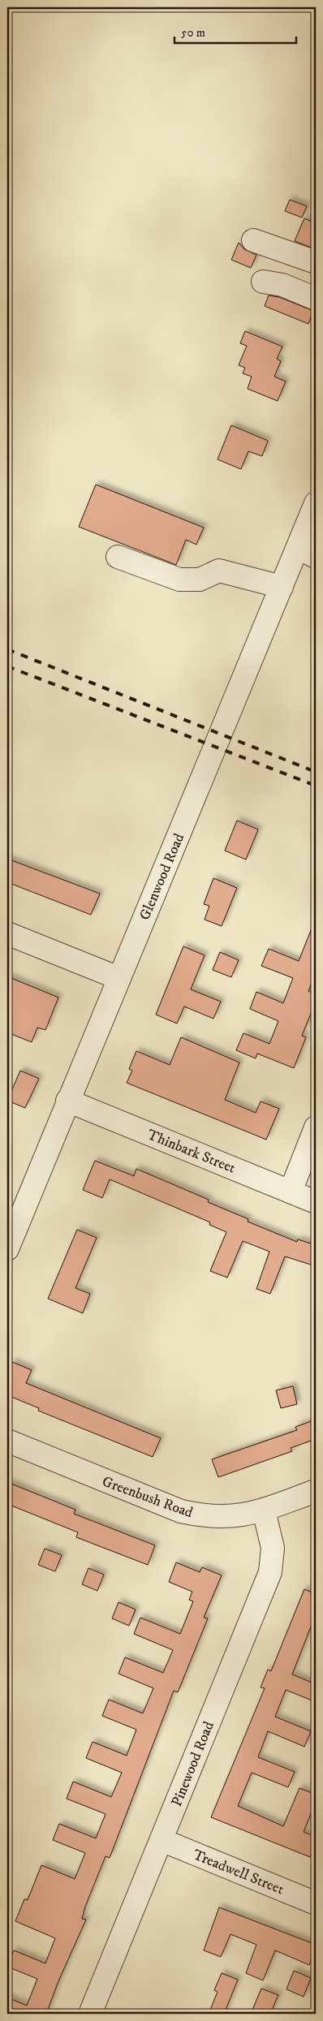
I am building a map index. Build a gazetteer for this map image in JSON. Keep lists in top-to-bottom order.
{
  "streets": {
    "street": [
      "Glenwood Road",
      "Thinbark Street",
      "Greenbush Road",
      "Pinewood Road",
      "Treadwell Street"
    ]
  },
  "crossings": [
    ["Glenwood Road", "Thinbark Street"],
    ["Greenbush Road", "Pinewood Road"],
    ["Pinewood Road", "Treadwell Street"]
  ],
  "scale_bar": "50 m"
}
